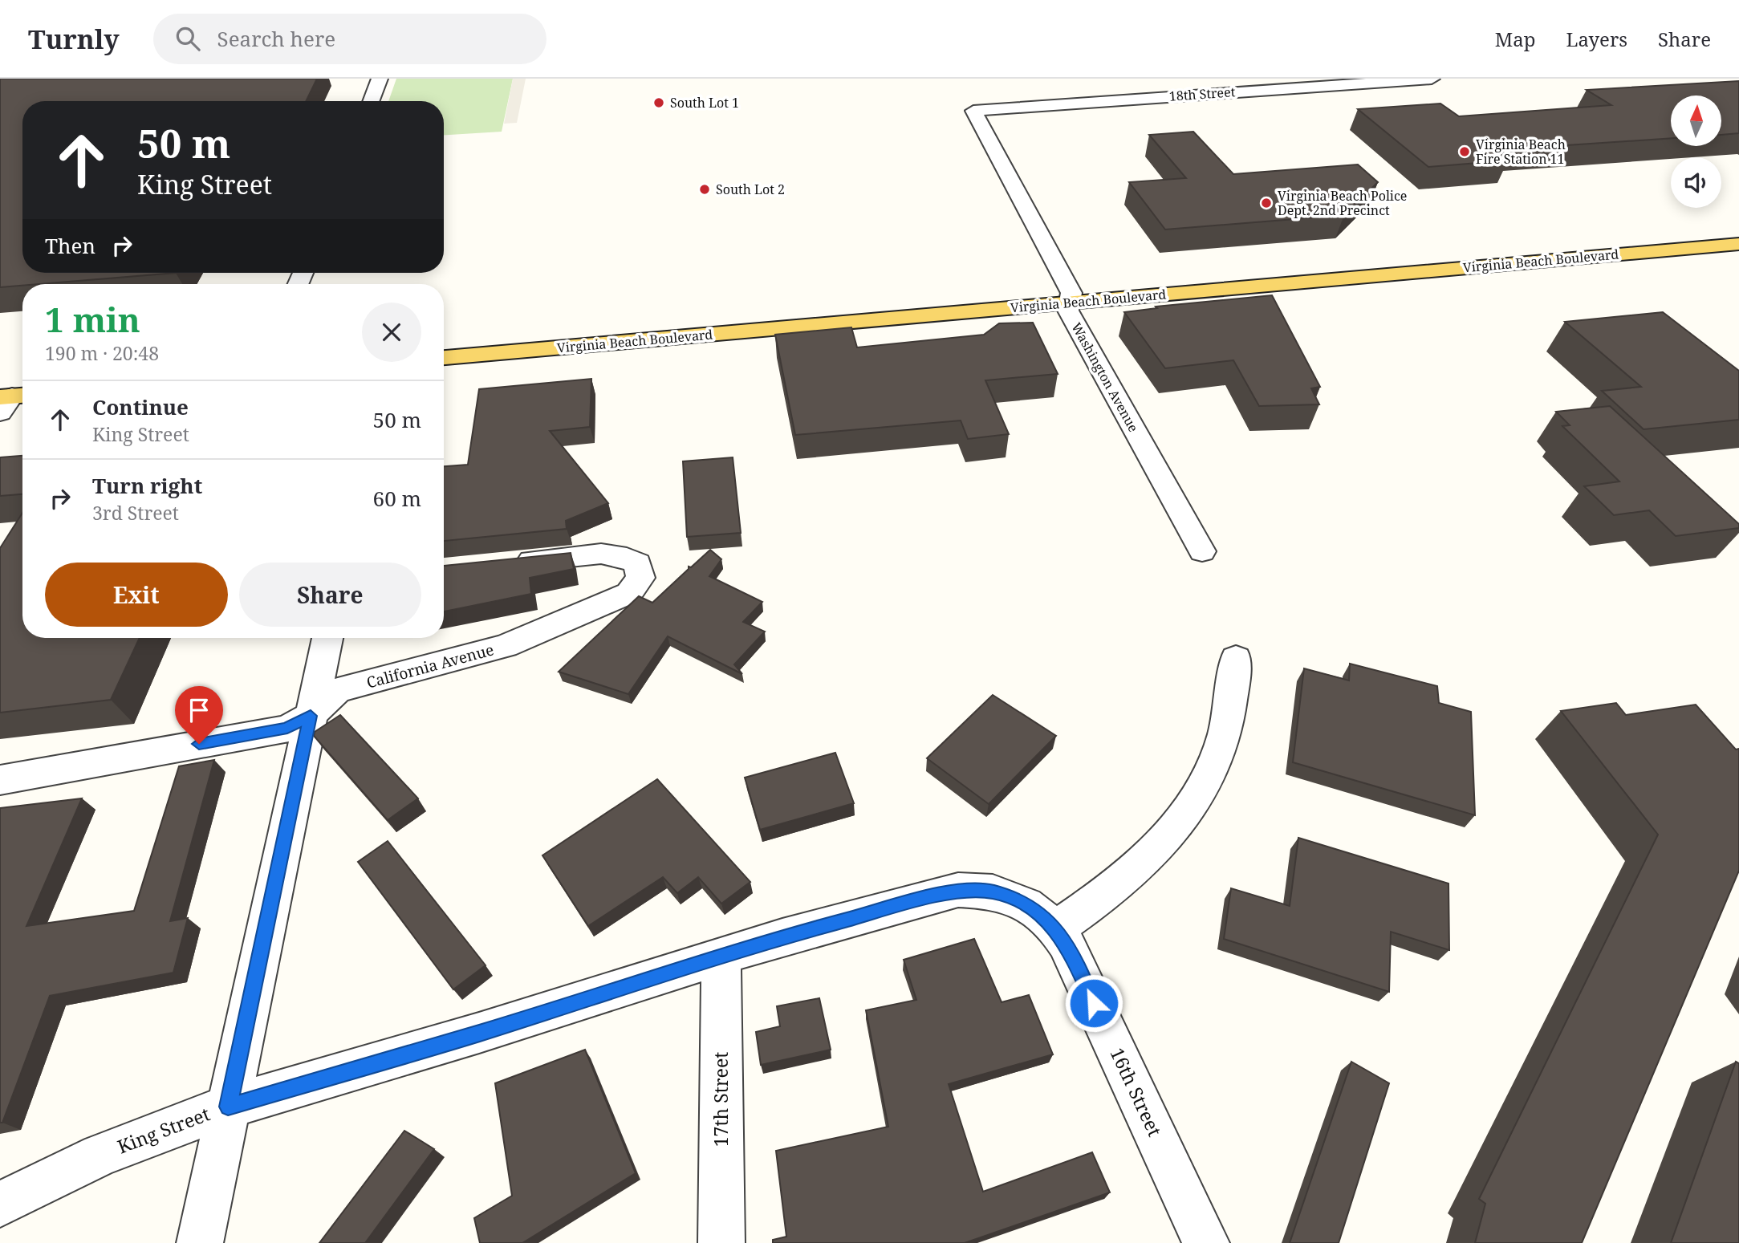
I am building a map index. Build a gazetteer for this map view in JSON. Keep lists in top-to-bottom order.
{
  "streets": {
    "main road": ["Virginia Beach Boulevard"],
    "street": [
      "18th Street",
      "Washington Avenue",
      "California Avenue",
      "16th Street",
      "17th Street",
      "King Street"
    ]
  },
  "crossings": [
    ["18th Street", "Washington Avenue"],
    ["Virginia Beach Boulevard", "Washington Avenue"],
    ["16th Street", "17th Street"],
    ["16th Street", "King Street"],
    ["17th Street", "King Street"]
  ],
  "places": [
    "South Lot 1",
    "Virginia Beach Fire Station 11",
    "South Lot 2",
    "Virginia Beach Police Dept. 2nd Precinct"
  ],
  "north": "top",
  "page": {
    "header": "Turnly",
    "search": "Search here",
    "nav": ["Map", "Layers", "Share"],
    "turn": ["50 m", "King Street"],
    "then": "Then",
    "heading": ["1 min", "190 m · 20:48"],
    "list": [
      {
        "name": "Continue",
        "note": "King Street",
        "value": "50 m"
      },
      {
        "name": "Turn right",
        "note": "3rd Street",
        "value": "60 m"
      }
    ],
    "buttons": ["Exit", "Share"]
  }
}
